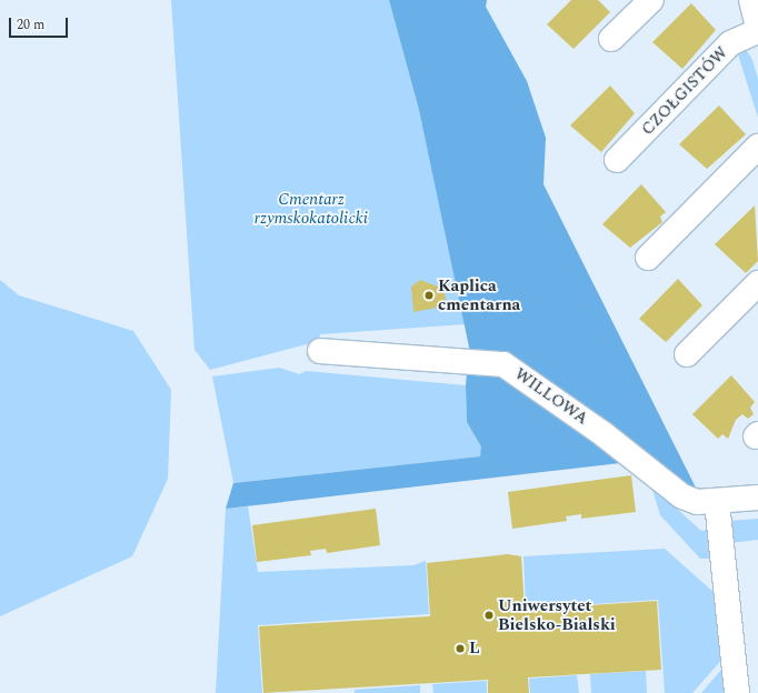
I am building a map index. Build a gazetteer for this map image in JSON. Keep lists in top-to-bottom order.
{
  "streets": {
    "street": ["CZOŁGISTÓW", "WILLOWA"]
  },
  "parks": ["Cmentarz rzymskokatolicki"],
  "places": ["Kaplica cmentarna", "Uniwersytet Bielsko-Bialski", "L"],
  "scale_bar": "20 m"
}
